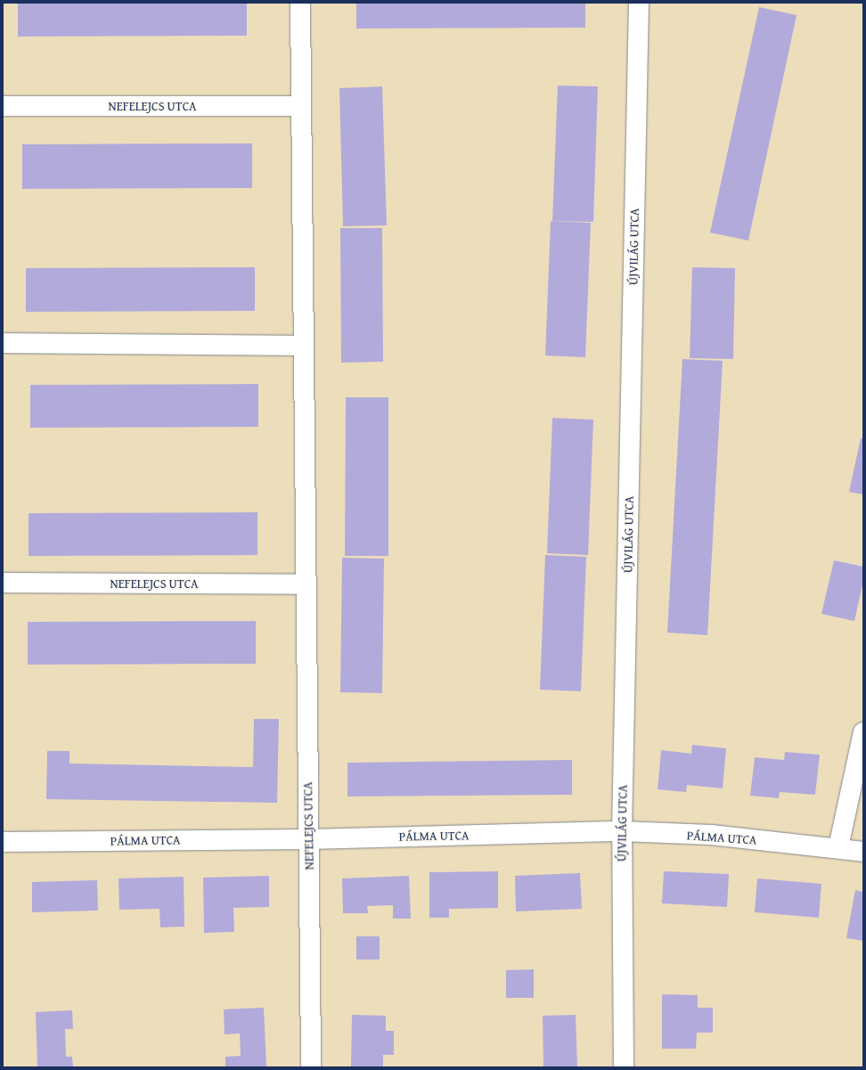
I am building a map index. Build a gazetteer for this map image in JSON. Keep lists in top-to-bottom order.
{
  "streets": {
    "street": ["NEFELEJCS UTCA", "ÚJVILÁG UTCA", "PÁLMA UTCA"]
  },
  "crossings": [
    ["NEFELEJCS UTCA", "PÁLMA UTCA"],
    ["ÚJVILÁG UTCA", "PÁLMA UTCA"]
  ]
}
